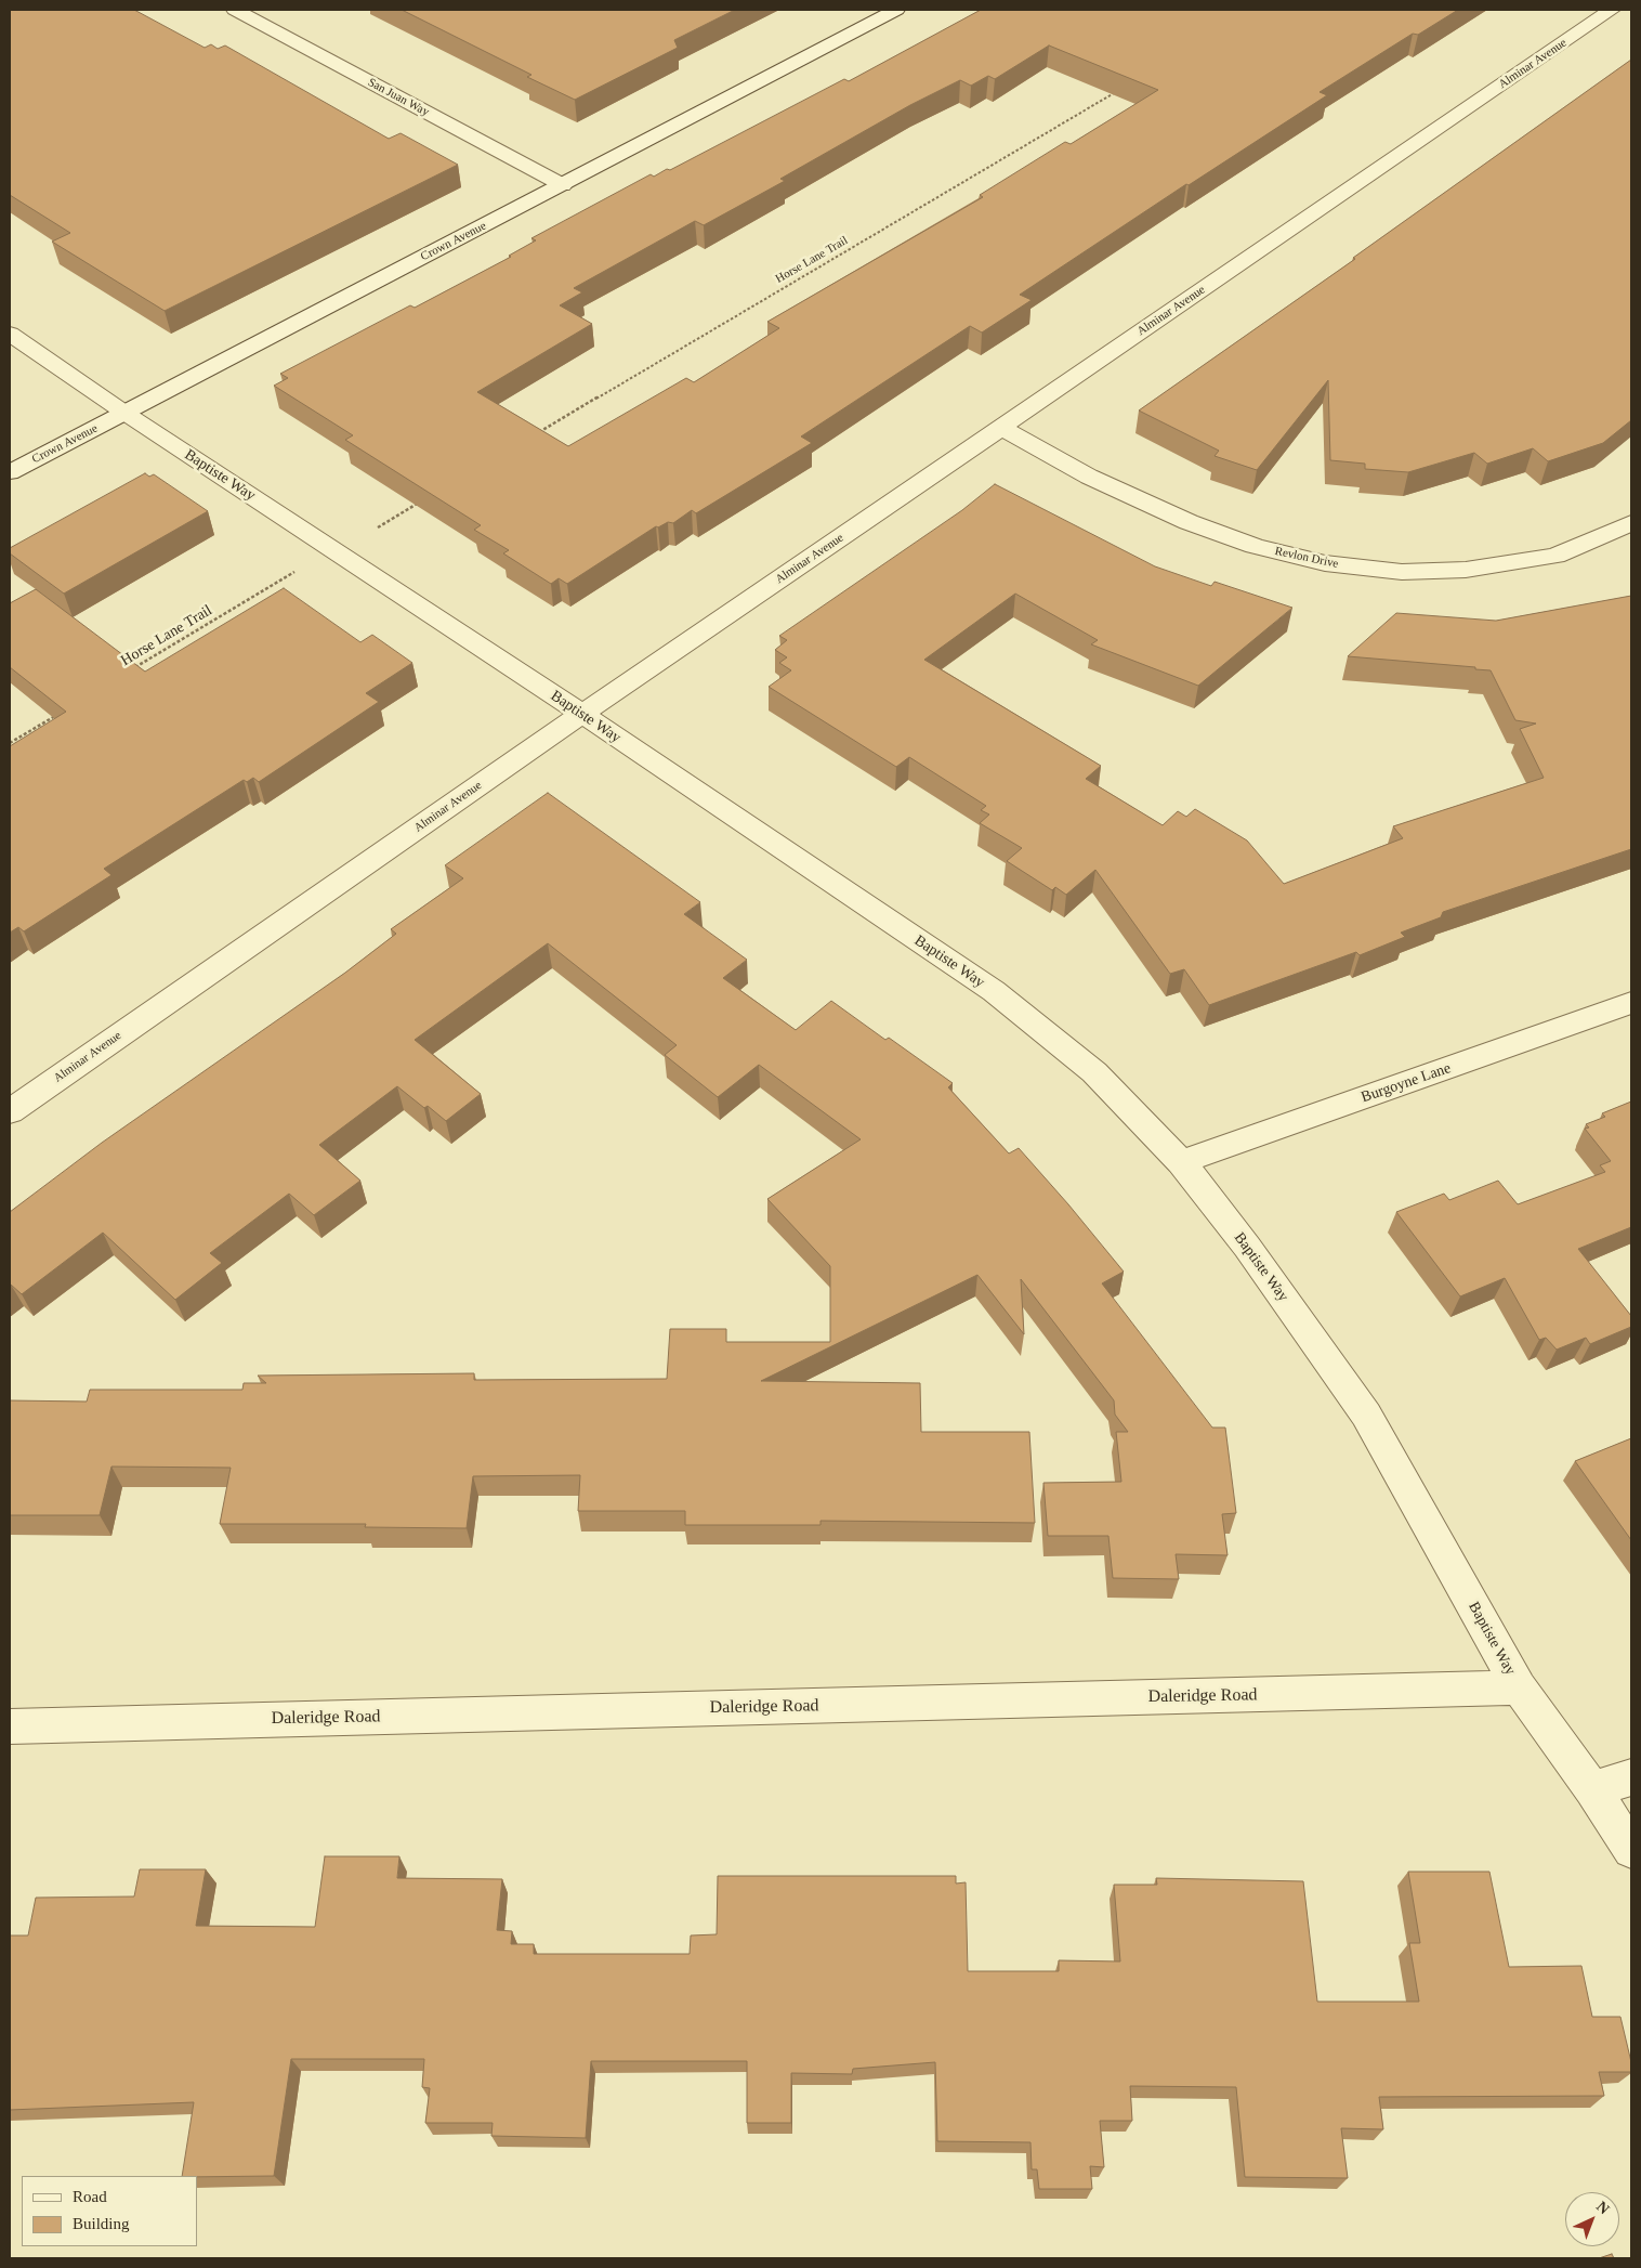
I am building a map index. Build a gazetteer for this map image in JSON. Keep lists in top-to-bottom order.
{
  "streets": {
    "street": [
      "Alminar Avenue",
      "San Juan Way",
      "Crown Avenue",
      "Baptiste Way",
      "Revlon Drive",
      "Burgoyne Lane",
      "Daleridge Road"
    ],
    "path": ["Horse Lane Trail"]
  },
  "crossings": [
    ["Alminar Avenue", "Baptiste Way"],
    ["Alminar Avenue", "Revlon Drive"],
    ["San Juan Way", "Crown Avenue"],
    ["Crown Avenue", "Baptiste Way"],
    ["Baptiste Way", "Burgoyne Lane"],
    ["Baptiste Way", "Daleridge Road"]
  ],
  "legend": ["Road", "Building"],
  "north": "top right"
}
